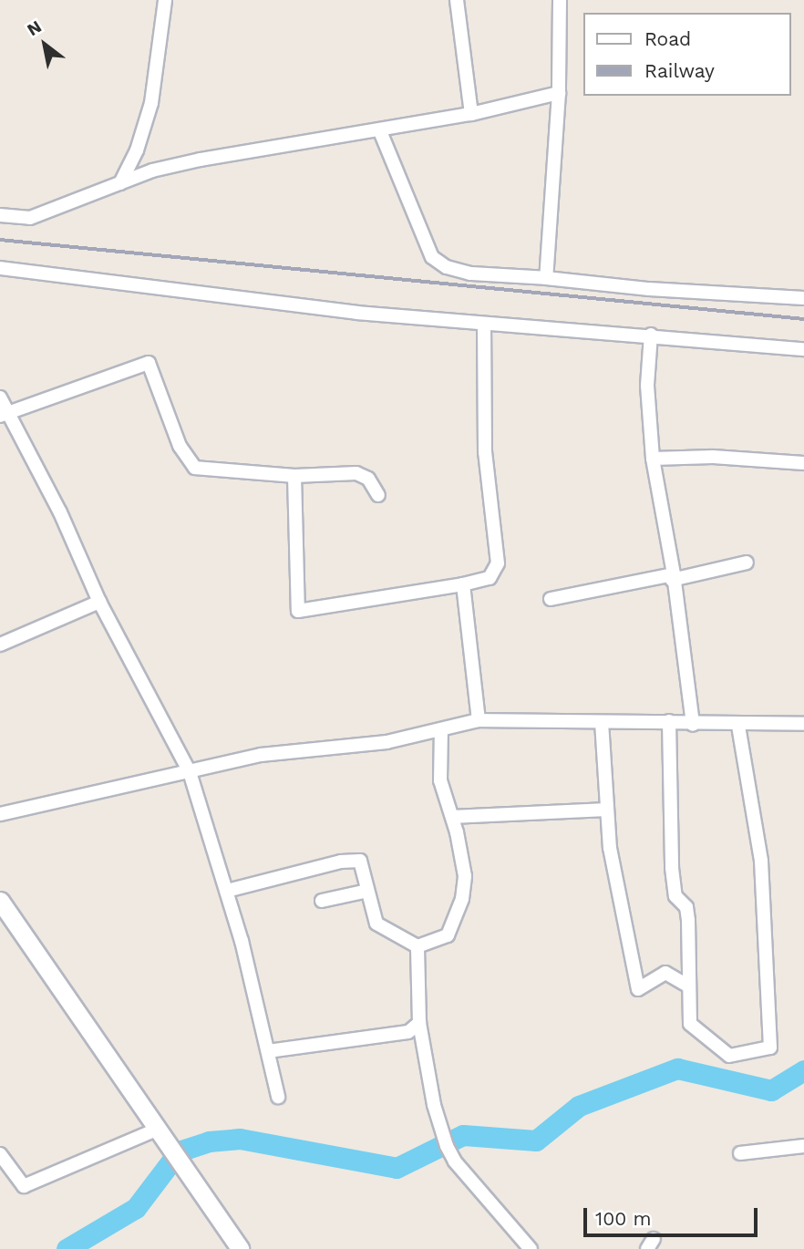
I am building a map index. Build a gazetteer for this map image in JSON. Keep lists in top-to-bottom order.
{
  "legend": ["Road", "Railway"],
  "scale_bar": "100 m",
  "north": "top left"
}
